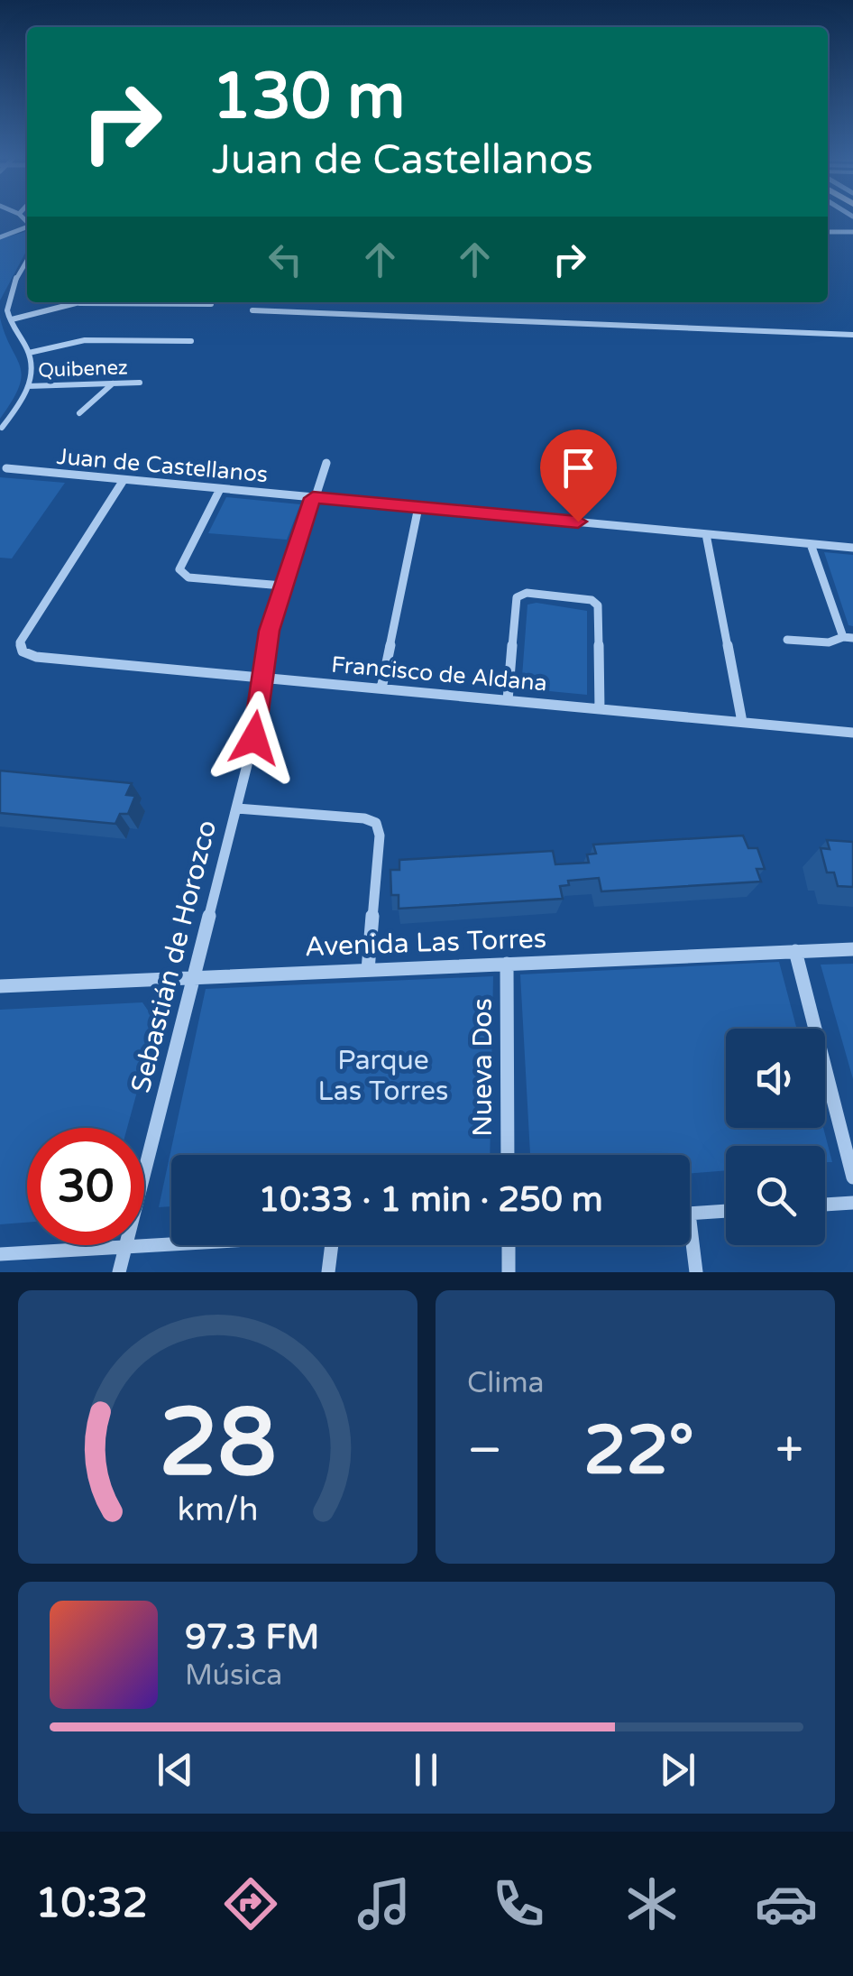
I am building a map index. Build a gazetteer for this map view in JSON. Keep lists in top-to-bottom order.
{
  "streets": {
    "street": [
      "Quibenez",
      "Juan de Castellanos",
      "Francisco de Aldana",
      "Avenida Las Torres",
      "Sebastián de Horozco",
      "Nueva Dos"
    ]
  },
  "crossings": [
    ["Juan de Castellanos", "Francisco de Aldana"],
    ["Avenida Las Torres", "Sebastián de Horozco"],
    ["Avenida Las Torres", "Nueva Dos"]
  ],
  "parks": ["Parque Las Torres"],
  "page": {
    "turn": ["130 m", "Juan de Castellanos"],
    "limit": "30",
    "trip": "10:33 · 1 min · 250 m",
    "tile": "Clima",
    "heat": ["−", "22°", "+"],
    "song": ["97.3 FM", "Música"],
    "tabs": "10:32",
    "gauge": ["28", "km/h"]
  }
}
